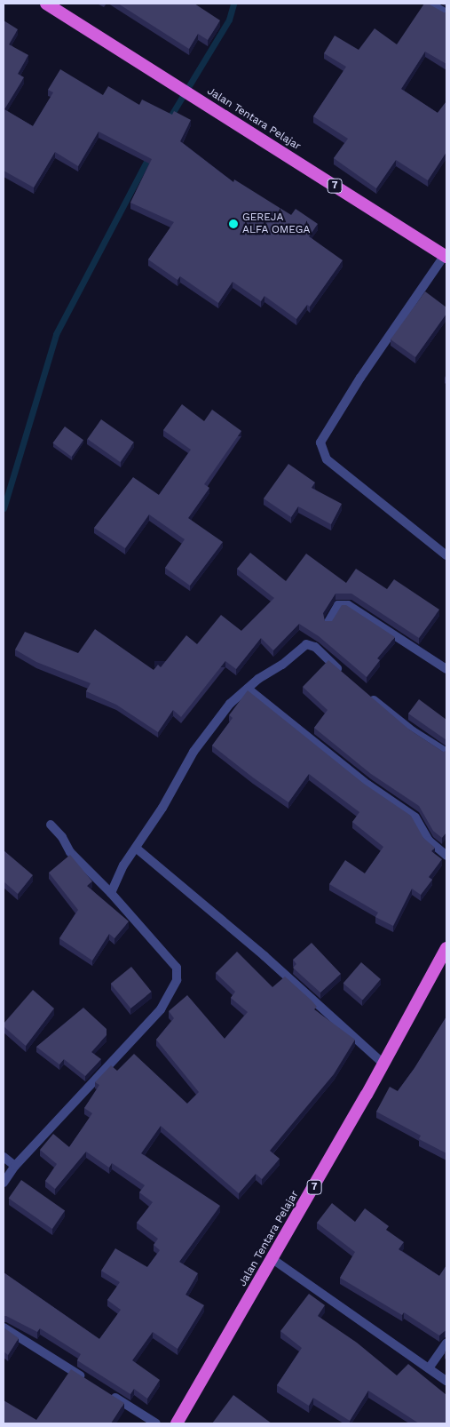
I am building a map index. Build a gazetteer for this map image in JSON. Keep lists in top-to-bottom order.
{
  "streets": {
    "highway": ["Jalan Tentara Pelajar", "7"]
  },
  "places": ["GEREJA ALFA OMEGA"]
}
